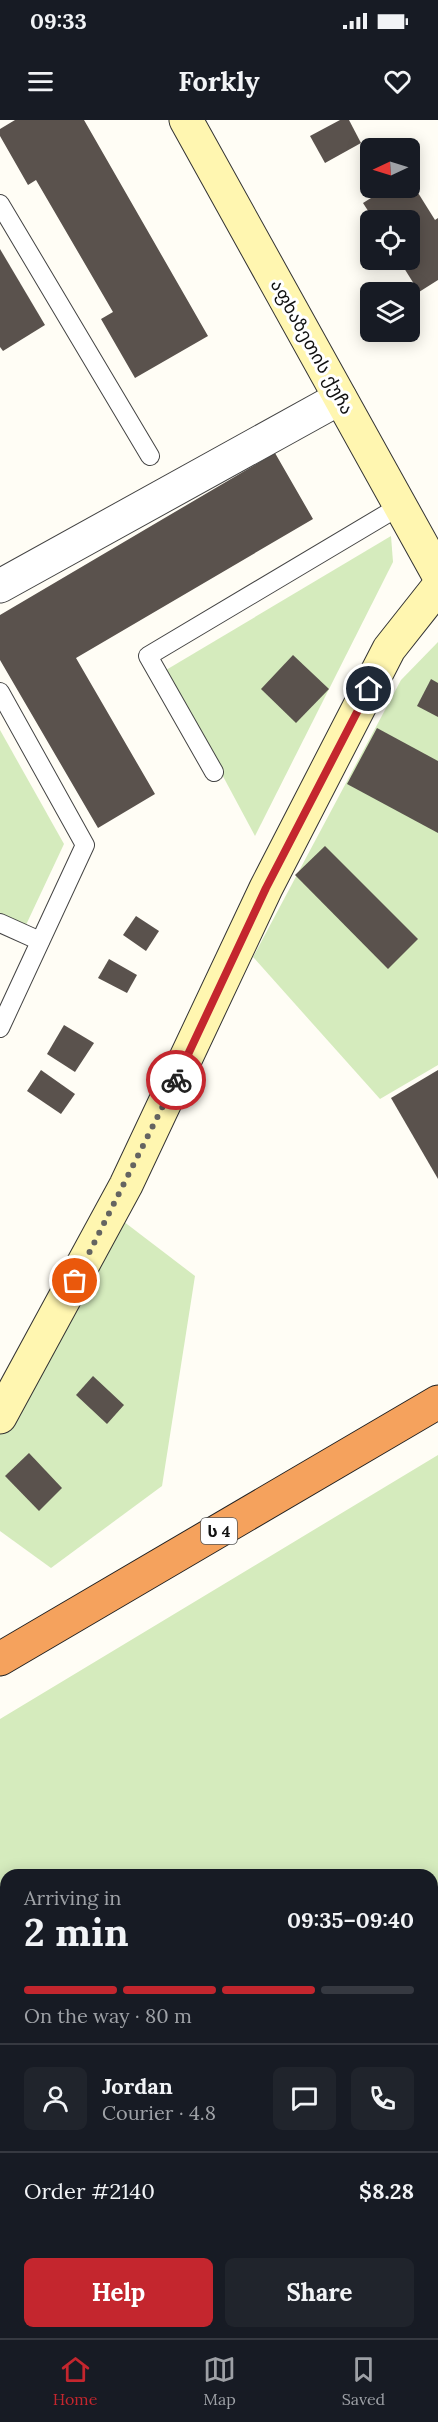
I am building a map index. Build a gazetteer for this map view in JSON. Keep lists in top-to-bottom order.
{
  "streets": {
    "highway": ["ს 4"],
    "street": ["აფხაზეთის ქუჩა"]
  },
  "north": "left",
  "page": {
    "status": "09:33",
    "header": "Forkly",
    "heading": ["2 min", "Arriving in", "09:35–09:40"],
    "panel": [
      "Jordan",
      "Courier · 4.8",
      "Order #2140",
      "$8.28"
    ],
    "bar": "On the way · 80 m",
    "buttons": ["Help", "Share"],
    "tabs": ["Home", "Map", "Saved"]
  }
}
